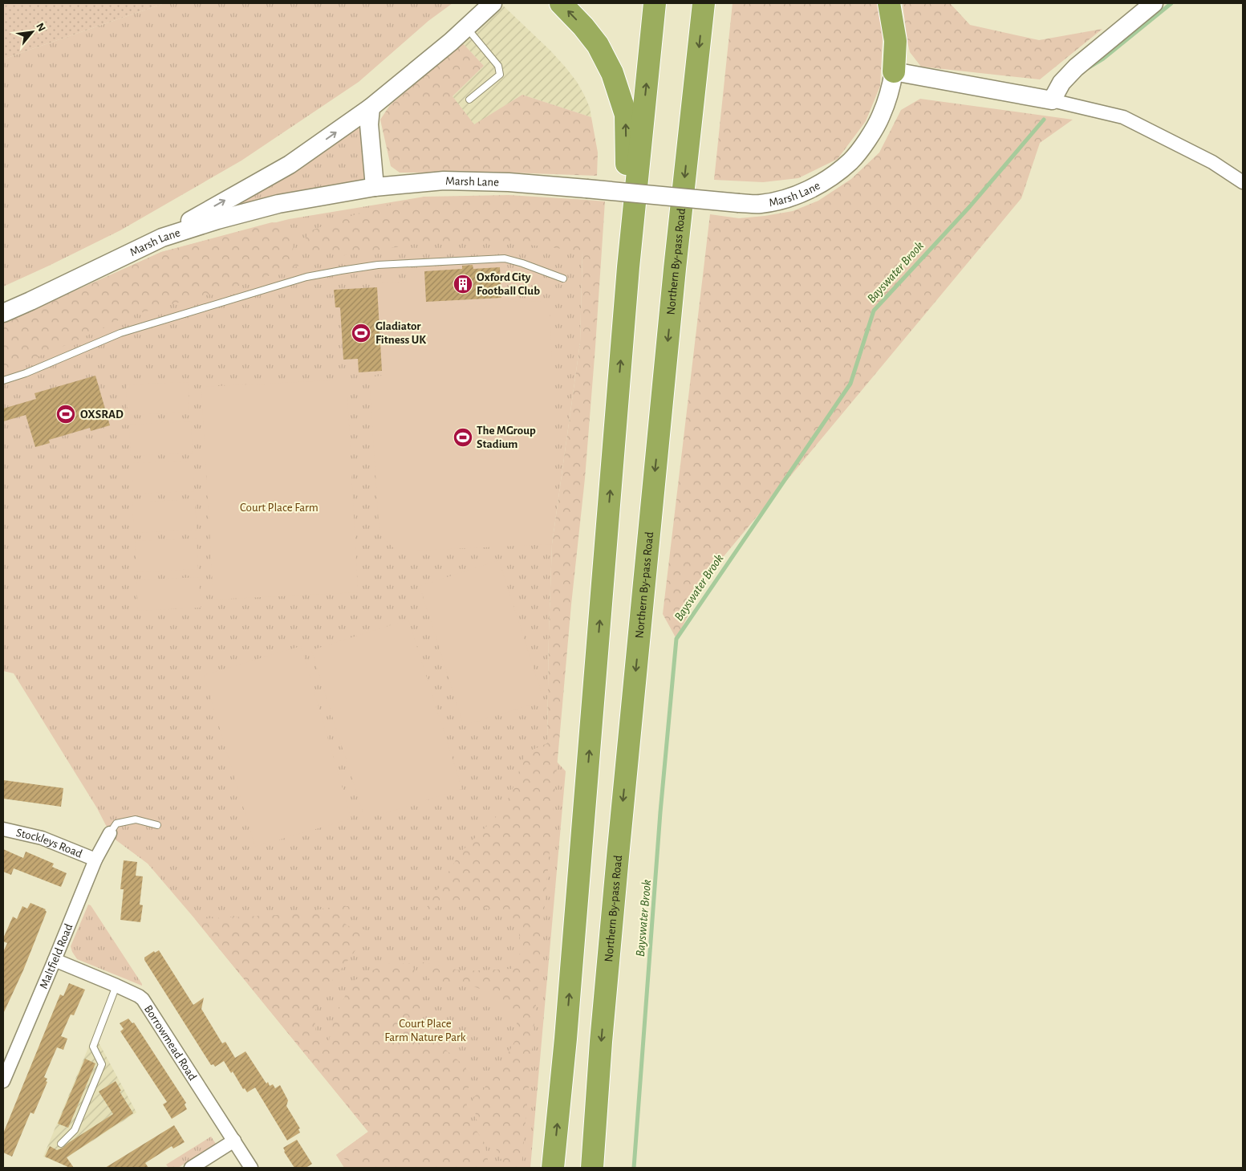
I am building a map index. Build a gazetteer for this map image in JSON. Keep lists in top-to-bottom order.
{
  "streets": {
    "highway": ["Northern By-pass Road"],
    "main road": ["Marsh Lane"],
    "street": ["Stockleys Road", "Maltfield Road", "Borrowmead Road"]
  },
  "crossings": [
    ["Stockleys Road", "Maltfield Road"],
    ["Maltfield Road", "Borrowmead Road"]
  ],
  "water": ["Bayswater Brook"],
  "parks": ["Court Place Farm", "Court Place Farm Nature Park"],
  "places": {
    "building": ["Oxford City Football Club"],
    "sports": ["Gladiator Fitness UK", "OXSRAD", "The MGroup Stadium"]
  },
  "north": "top right"
}
